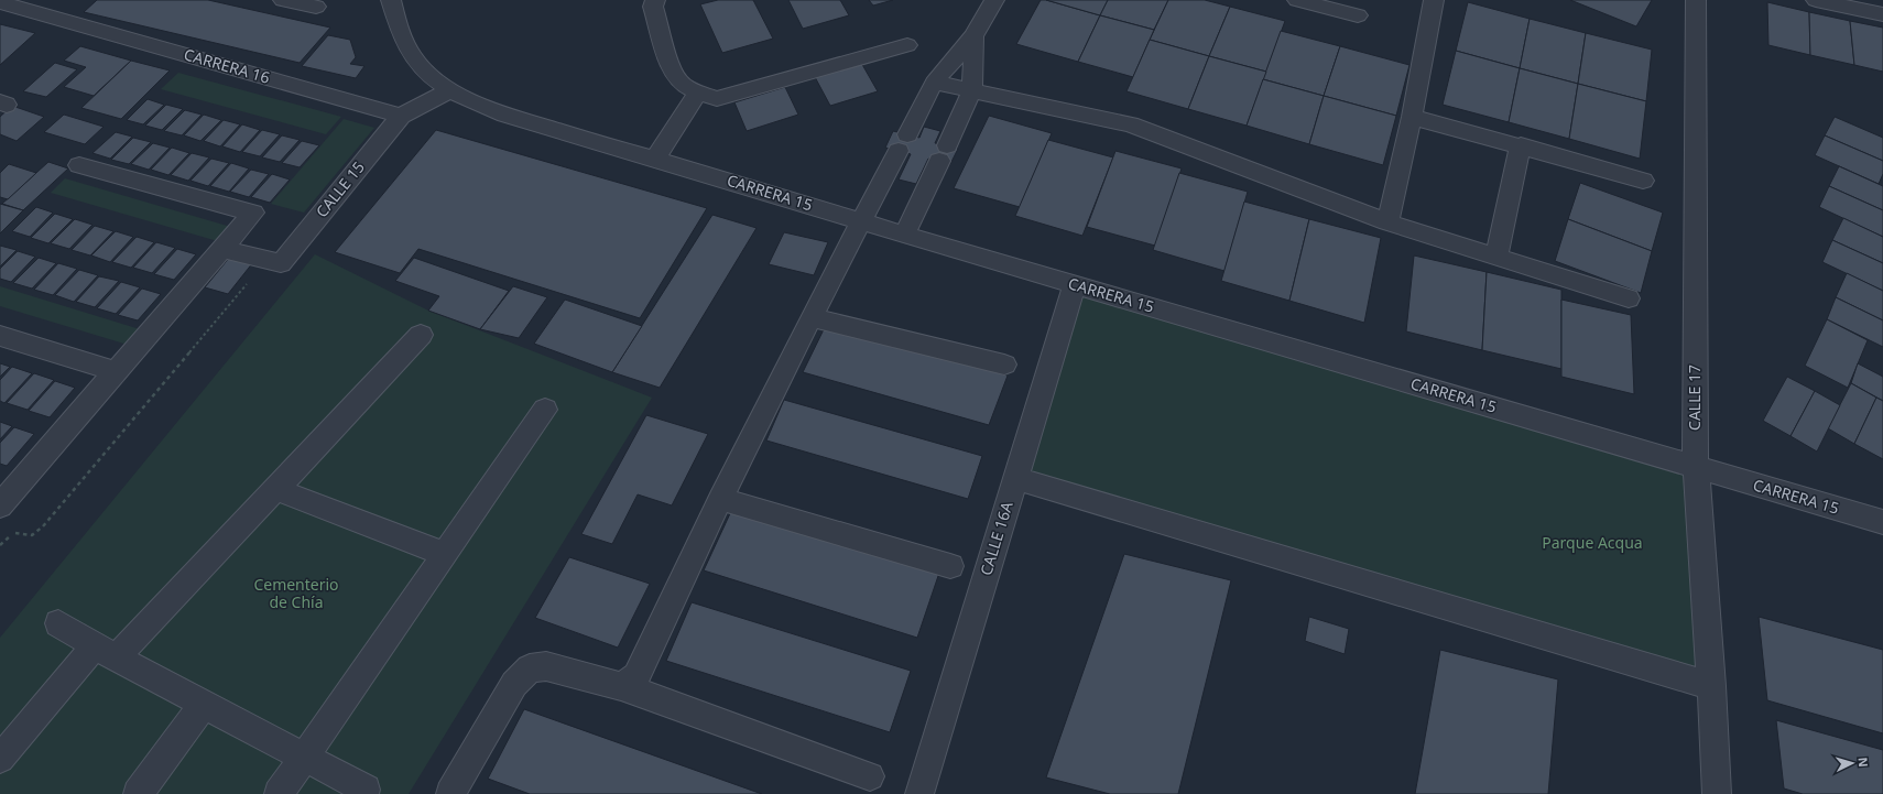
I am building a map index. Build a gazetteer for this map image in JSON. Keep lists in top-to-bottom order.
{
  "streets": {
    "street": [
      "CARRERA 16",
      "CALLE 15",
      "CARRERA 15",
      "CALLE 17",
      "CALLE 16A"
    ]
  },
  "crossings": [
    ["CARRERA 16", "CALLE 15"],
    ["CARRERA 15", "CALLE 17"],
    ["CARRERA 15", "CALLE 16A"]
  ],
  "parks": ["Parque Acqua", "Cementerio de Chía"],
  "north": "right"
}
